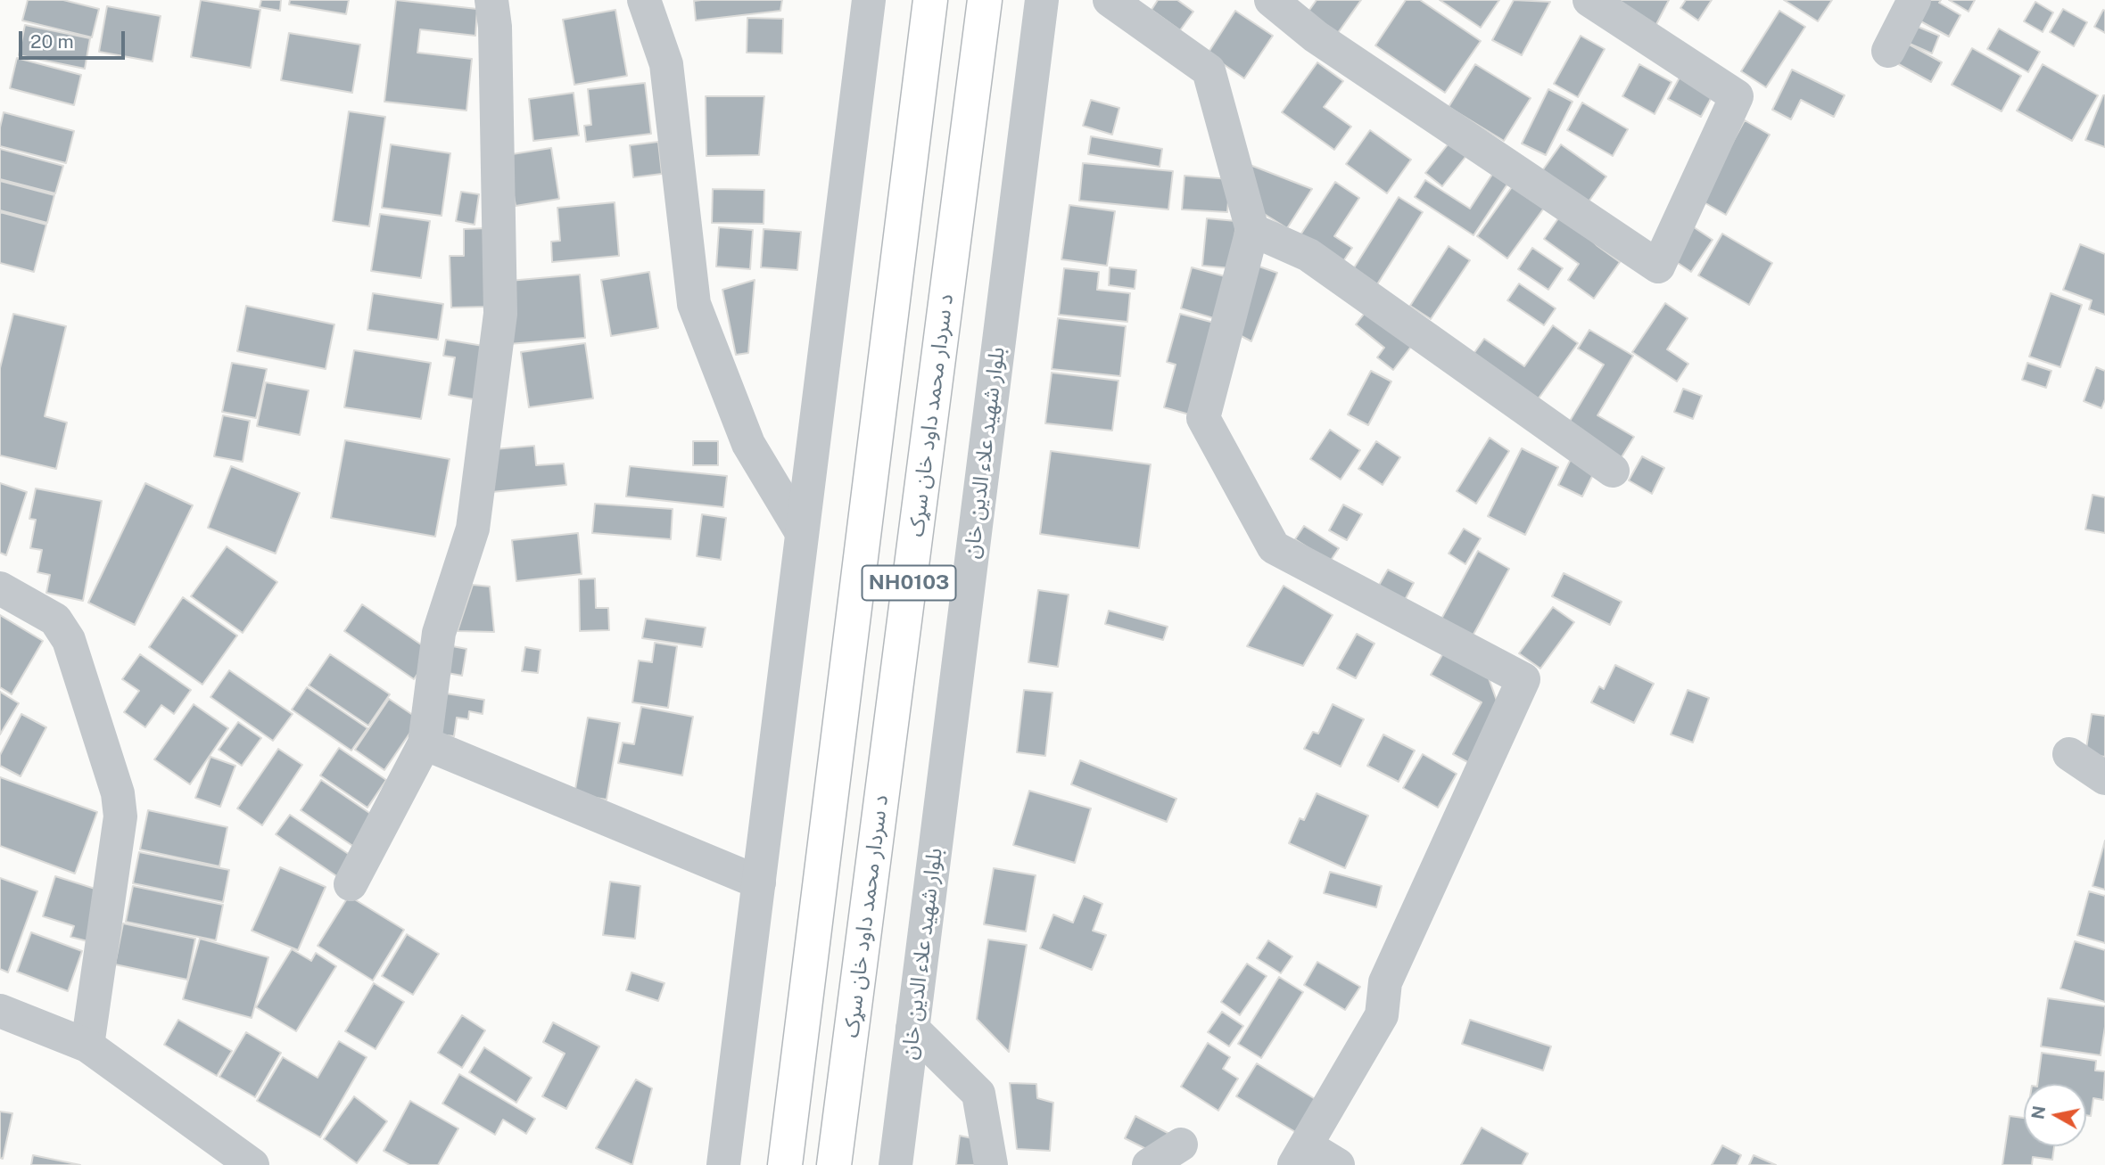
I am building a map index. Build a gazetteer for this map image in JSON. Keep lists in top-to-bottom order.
{
  "streets": {
    "highway": ["د سردار محمد داود خان سړک", "NH0103"],
    "street": ["بلوار شهید علاء الدین خان"]
  },
  "scale_bar": "20 m",
  "north": "left"
}
